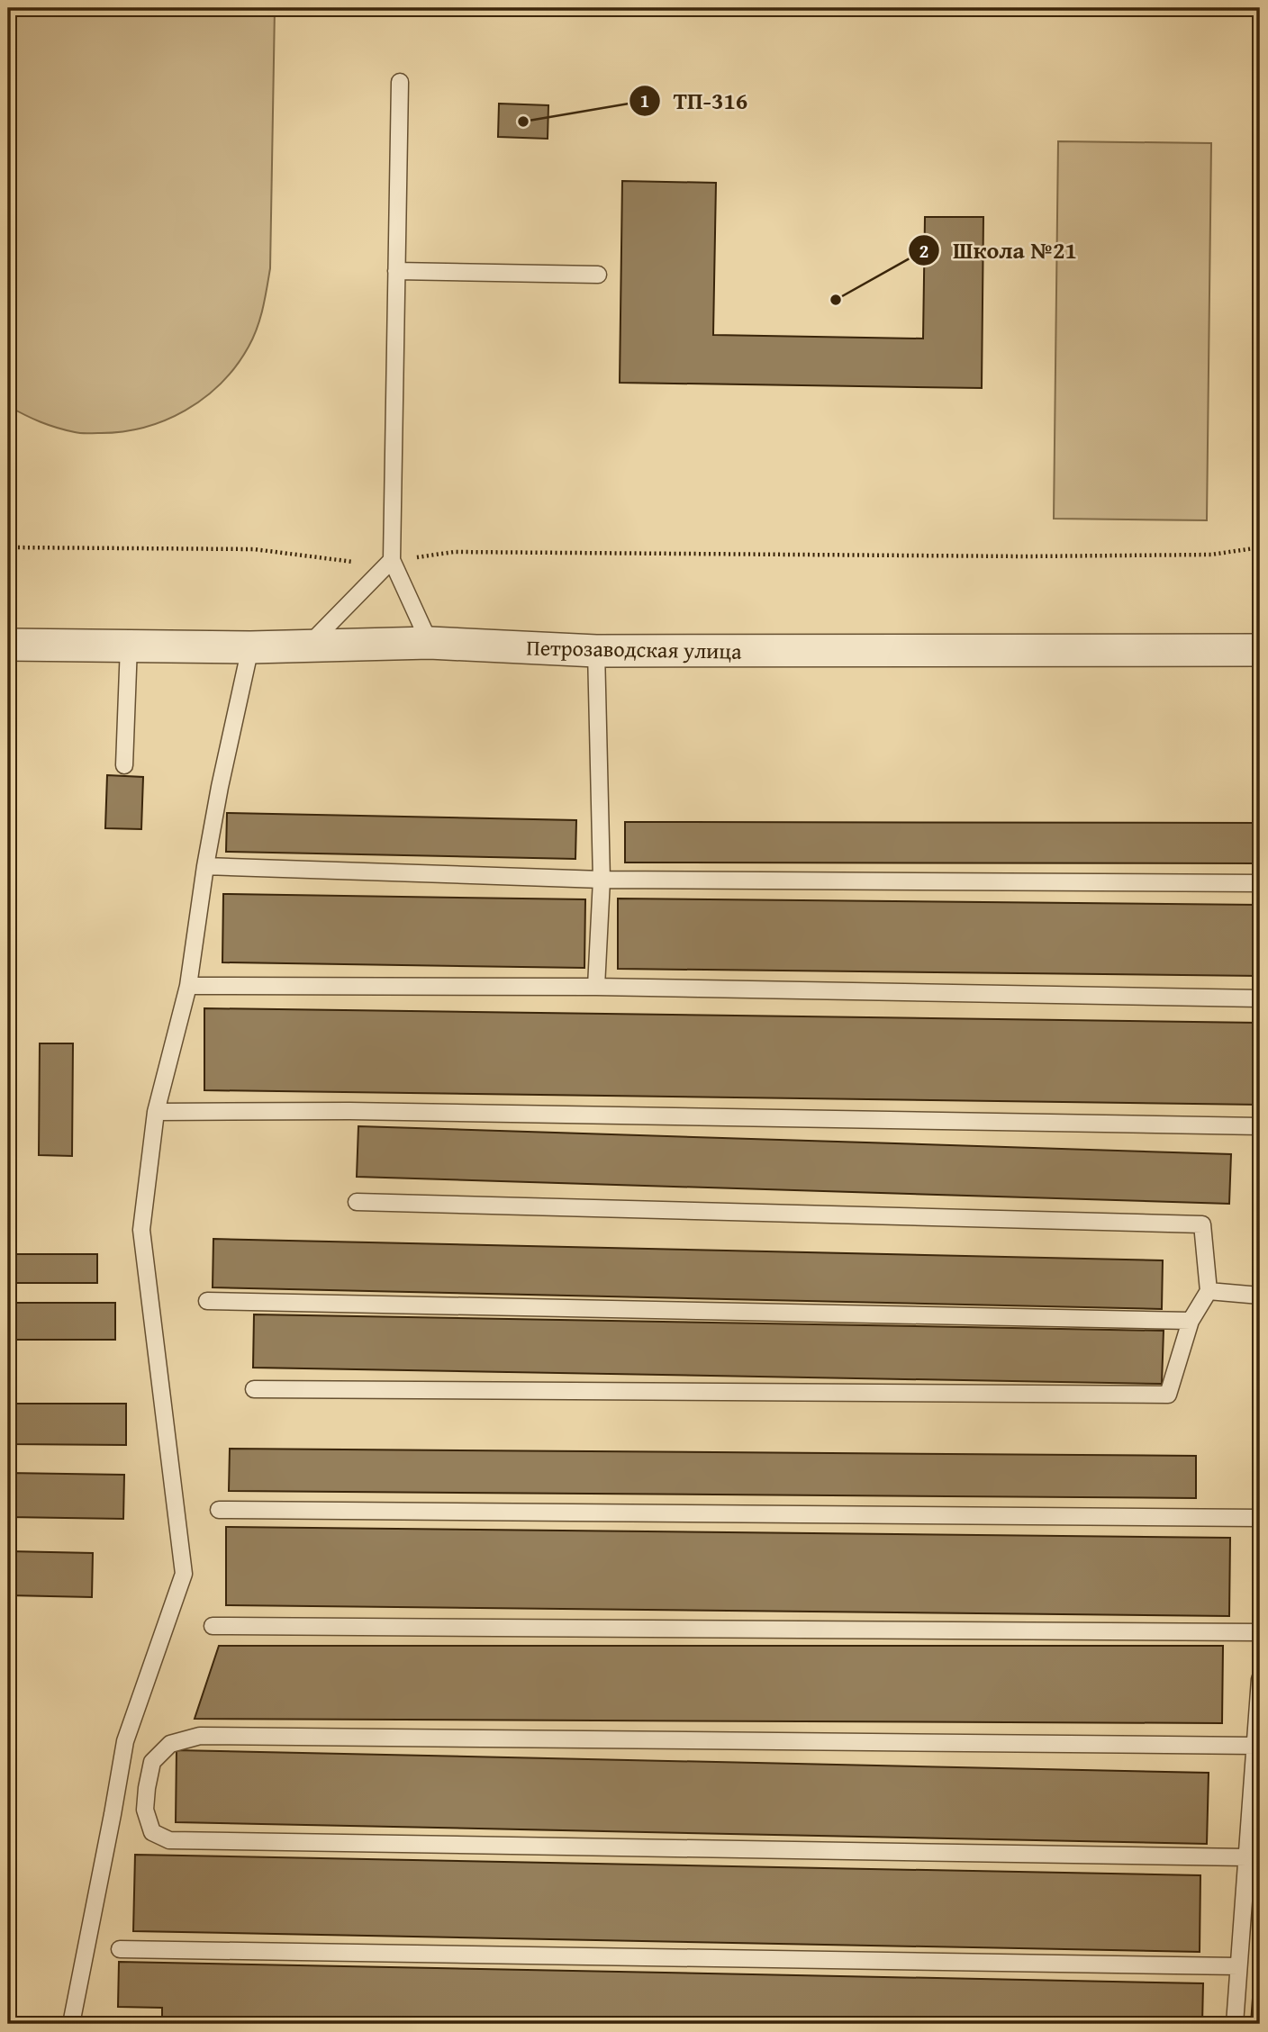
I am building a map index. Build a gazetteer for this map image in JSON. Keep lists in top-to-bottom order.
{
  "streets": {
    "street": ["Петрозаводская улица"]
  },
  "places": ["ТП-316", "Школа №21"]
}
